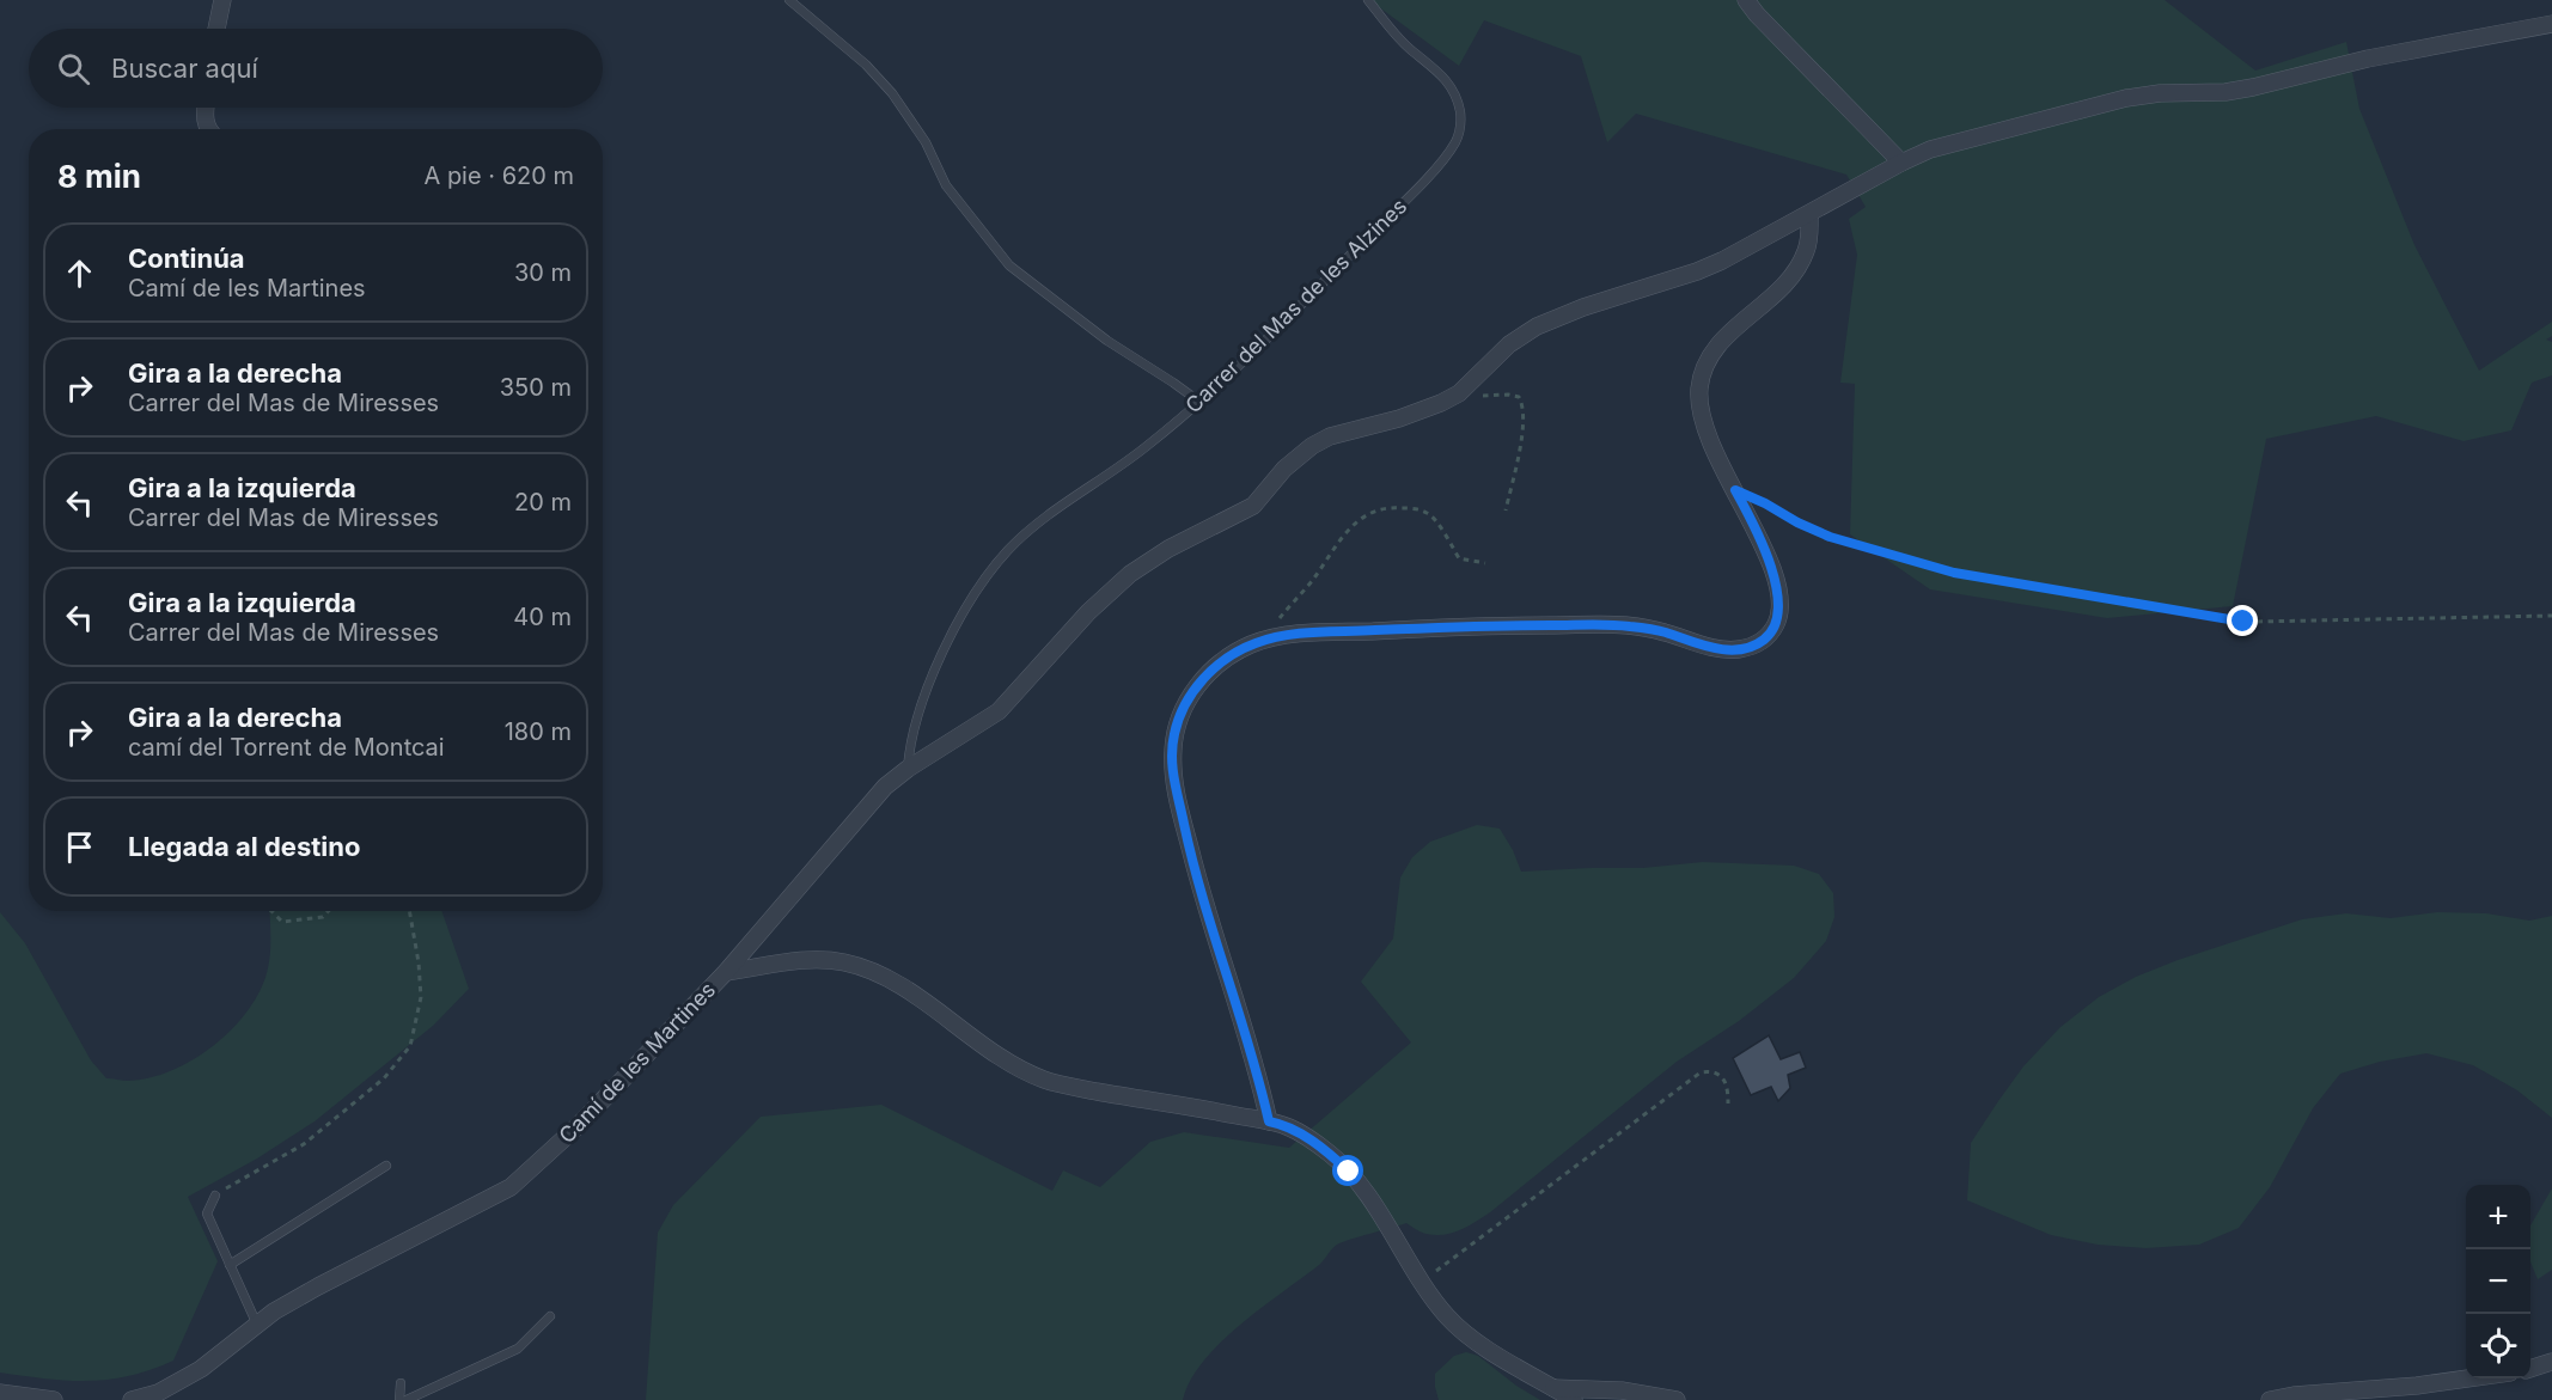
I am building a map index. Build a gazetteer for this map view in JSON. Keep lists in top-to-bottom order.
{
  "streets": {
    "street": ["Camí de les Martines"],
    "lane": ["Carrer del Mas de les Alzines"]
  },
  "page": {
    "search": "Buscar aquí",
    "heading": ["8 min", "A pie · 620 m"],
    "list": [
      ["Continúa", "Camí de les Martines", "30 m"],
      ["Gira a la derecha", "Carrer del Mas de Miresses", "350 m"],
      ["Gira a la izquierda", "Carrer del Mas de Miresses", "20 m"],
      ["Gira a la izquierda", "Carrer del Mas de Miresses", "40 m"],
      ["Gira a la derecha", "camí del Torrent de Montcai", "180 m"],
      "Llegada al destino"
    ],
    "map_buttons": ["+", "−"]
  }
}
